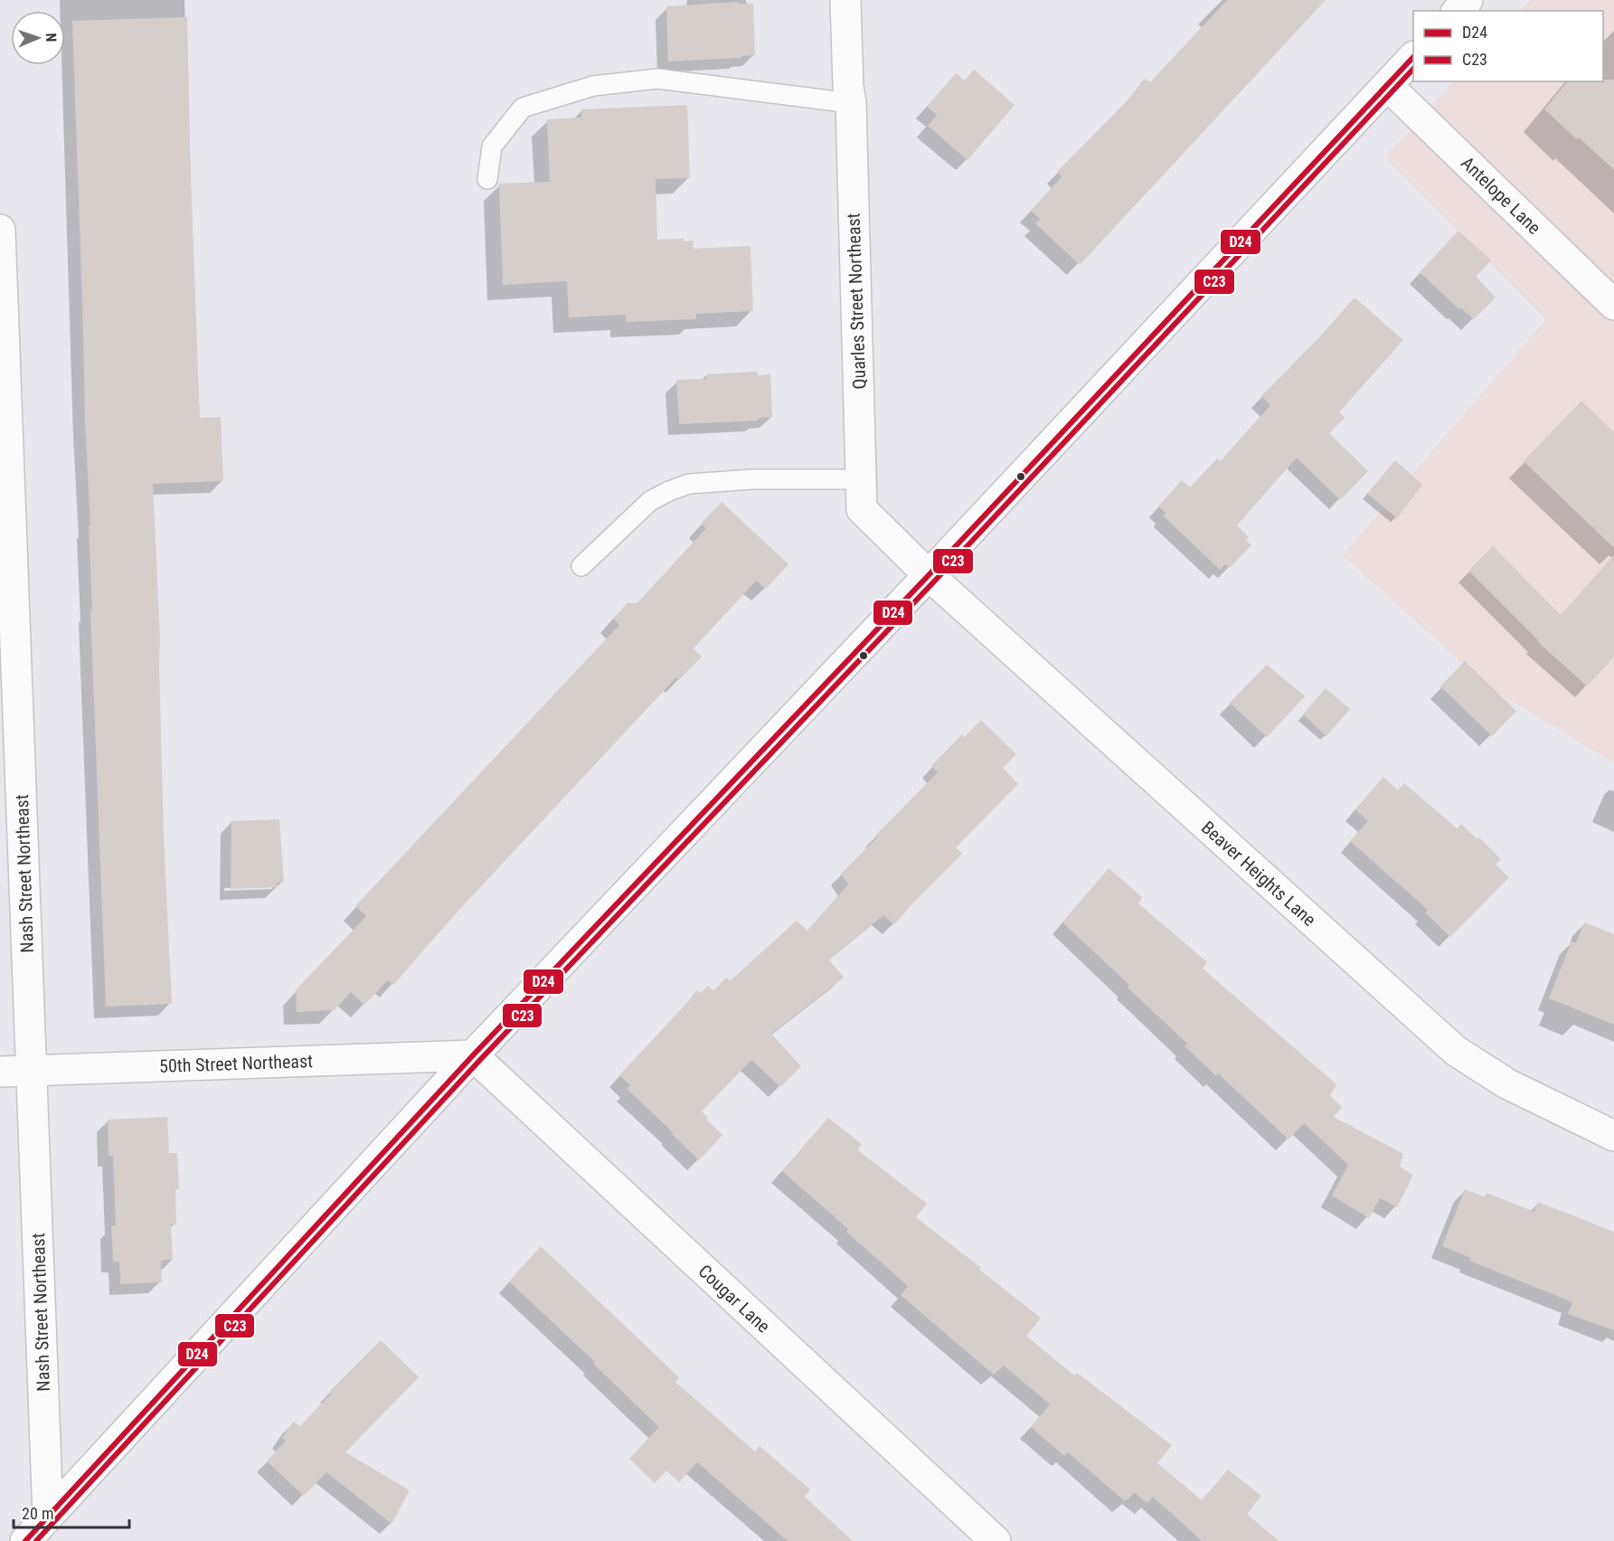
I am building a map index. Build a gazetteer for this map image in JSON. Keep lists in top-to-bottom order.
{
  "streets": {
    "street": [
      "Antelope Lane",
      "Quarles Street Northeast",
      "Nash Street Northeast",
      "Beaver Heights Lane",
      "50th Street Northeast",
      "Cougar Lane"
    ]
  },
  "crossings": [
    ["Quarles Street Northeast", "Beaver Heights Lane"],
    ["Nash Street Northeast", "50th Street Northeast"],
    ["50th Street Northeast", "Cougar Lane"]
  ],
  "lines": ["transit line D24", "transit line C23"],
  "legend": ["D24", "C23"],
  "scale_bar": "20 m",
  "north": "right"
}
